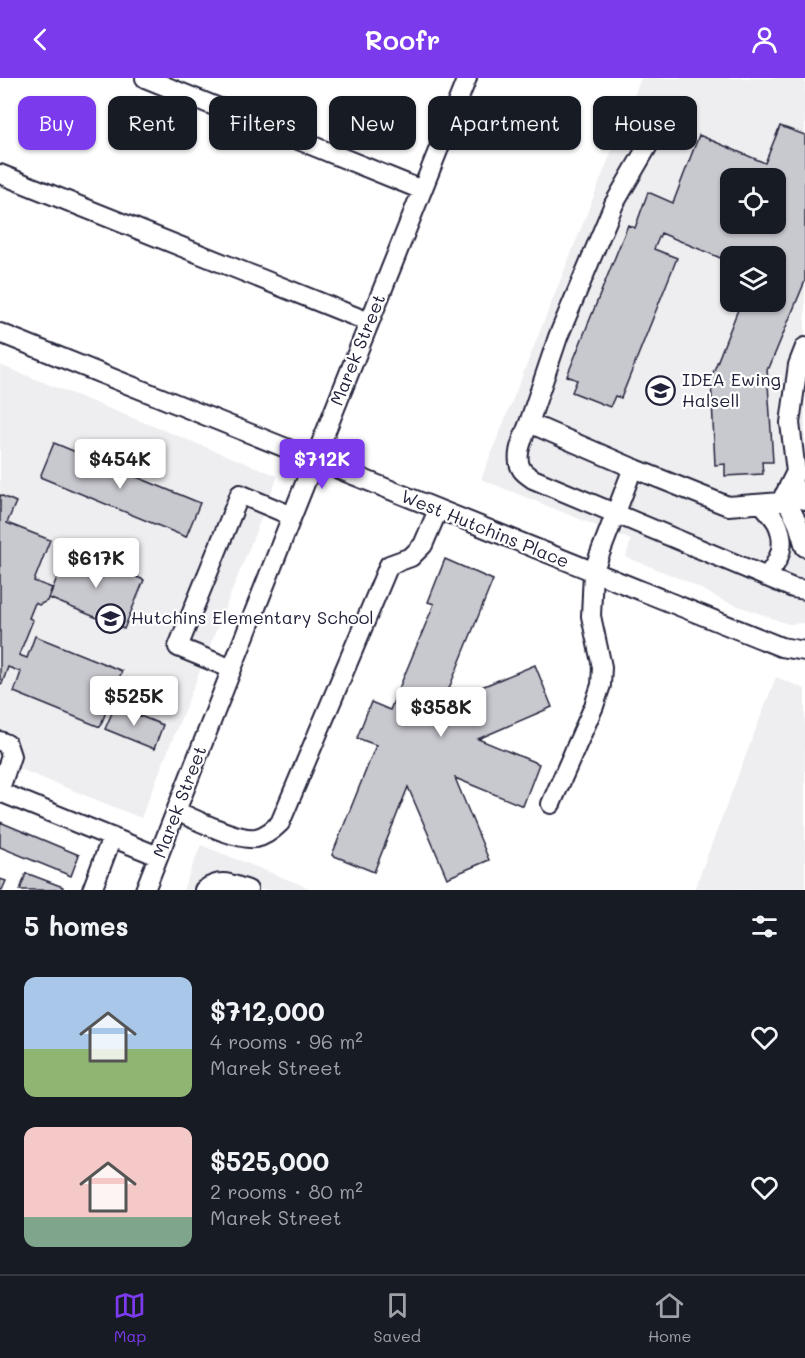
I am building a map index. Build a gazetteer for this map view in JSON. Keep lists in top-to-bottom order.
{
  "streets": {
    "street": ["Marek Street", "West Hutchins Place"]
  },
  "crossings": [
    ["Marek Street", "West Hutchins Place"]
  ],
  "places": {
    "school or university": ["IDEA Ewing Halsell", "Hutchins Elementary School"]
  },
  "page": {
    "header": "Roofr",
    "chip": [
      "Buy",
      "Rent",
      "Filters",
      "New",
      "Apartment",
      "House"
    ],
    "price": [
      "$454K",
      "$712K",
      "$617K",
      "$525K",
      "$358K"
    ],
    "heading": "5 homes",
    "list": [
      {
        "name": "$712,000",
        "note": "4 rooms · 96 m² · Marek Street"
      },
      {
        "name": "$525,000",
        "note": "2 rooms · 80 m² · Marek Street"
      }
    ],
    "tabs": ["Map", "Saved", "Home"]
  }
}
